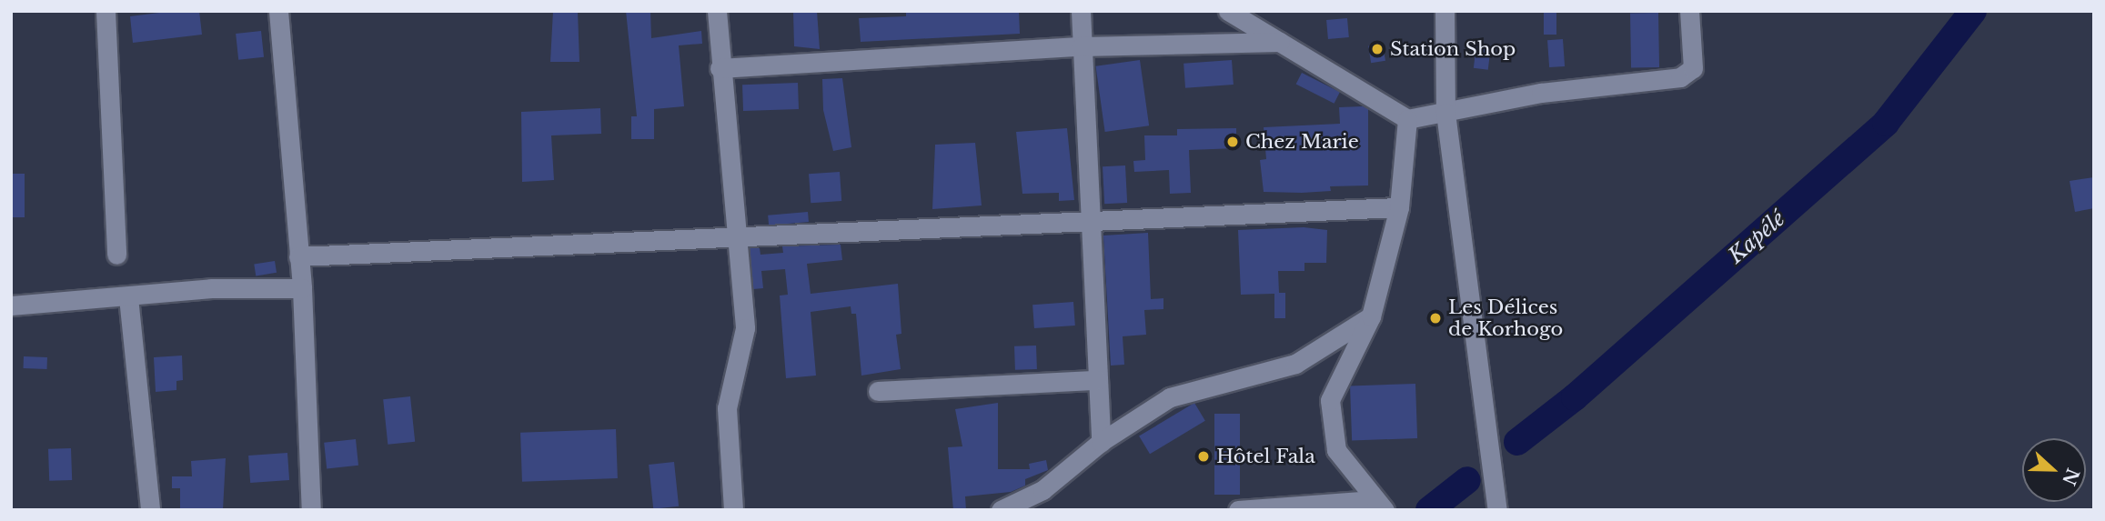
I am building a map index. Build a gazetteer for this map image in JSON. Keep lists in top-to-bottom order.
{
  "water": ["Kapélé"],
  "places": [
    "Station Shop",
    "Chez Marie",
    "Les Délices de Korhogo",
    "Hôtel Fala"
  ],
  "north": "right"
}
